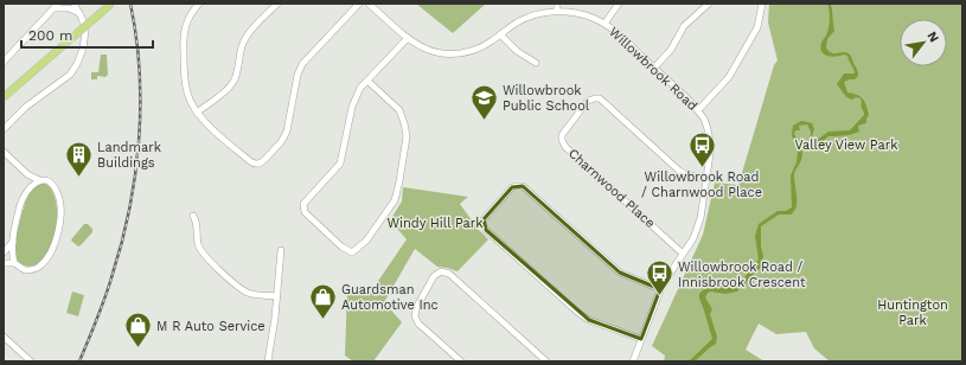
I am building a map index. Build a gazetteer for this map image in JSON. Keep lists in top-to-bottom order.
{
  "streets": {
    "street": ["Willowbrook Road", "Charnwood Place"]
  },
  "crossings": [
    ["Willowbrook Road", "Charnwood Place"]
  ],
  "parks": ["Valley View Park", "Windy Hill Park", "Huntington Park"],
  "places": {
    "school or university": ["Willowbrook Public School"],
    "bus stop": ["Willowbrook Road / Charnwood Place", "Willowbrook Road / Innisbrook Crescent"],
    "building": ["Landmark Buildings"],
    "shop": ["Guardsman Automotive Inc", "M R Auto Service"]
  },
  "scale_bar": "200 m",
  "north": "top right"
}
